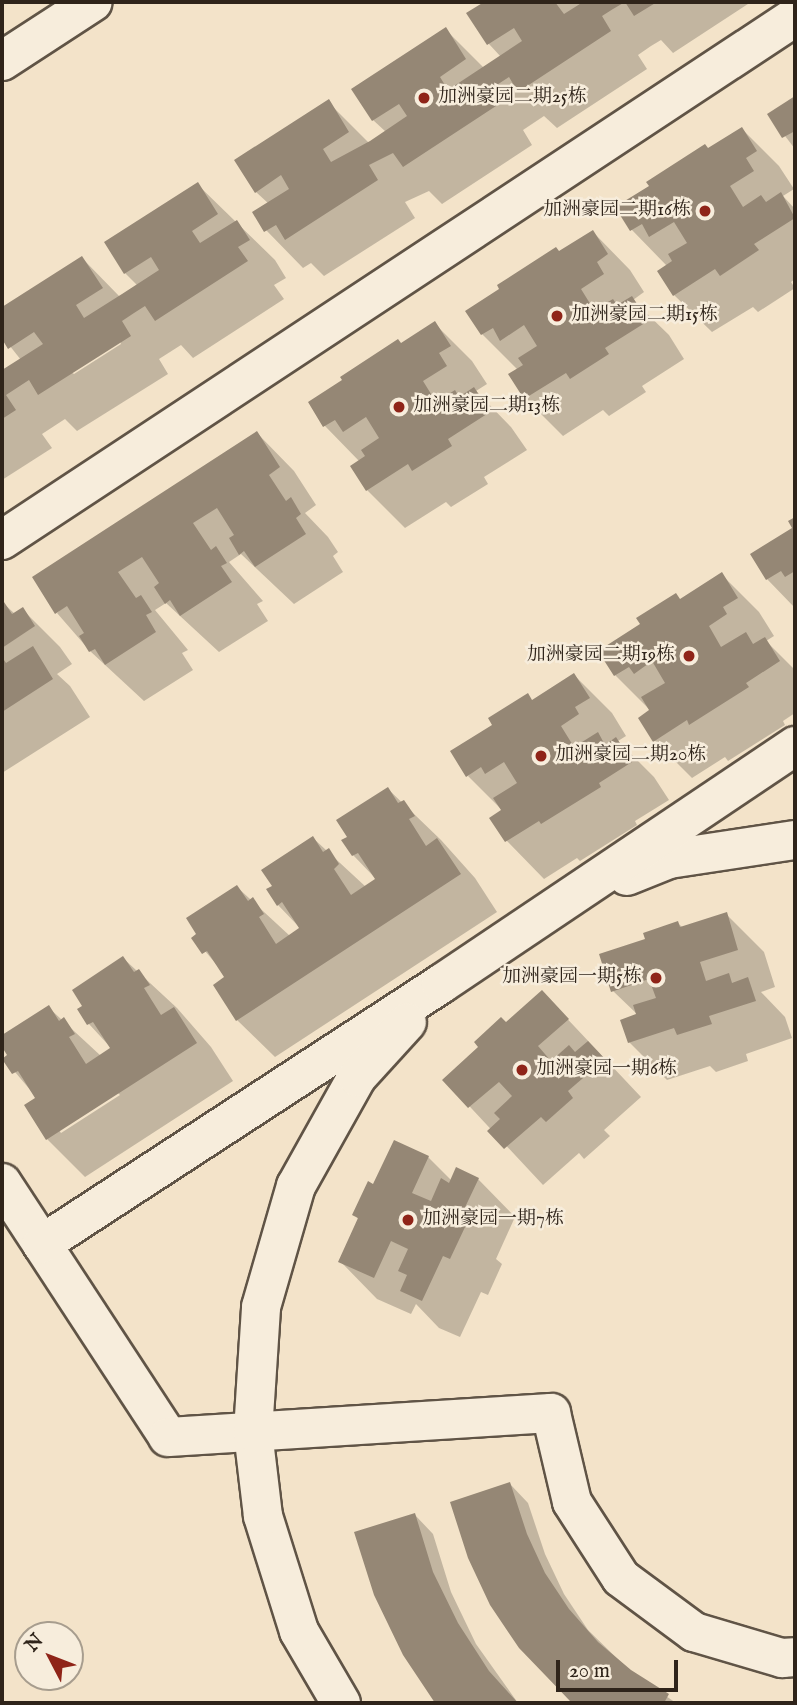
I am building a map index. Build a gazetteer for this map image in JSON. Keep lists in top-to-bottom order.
{
  "places": [
    "加洲豪园二期25栋",
    "加洲豪园二期16栋",
    "加洲豪园二期15栋",
    "加洲豪园二期13栋",
    "加洲豪园二期19栋",
    "加洲豪园二期20栋",
    "加洲豪园一期5栋",
    "加洲豪园一期6栋",
    "加洲豪园一期7栋"
  ],
  "scale_bar": "20 m",
  "north": "top left"
}
